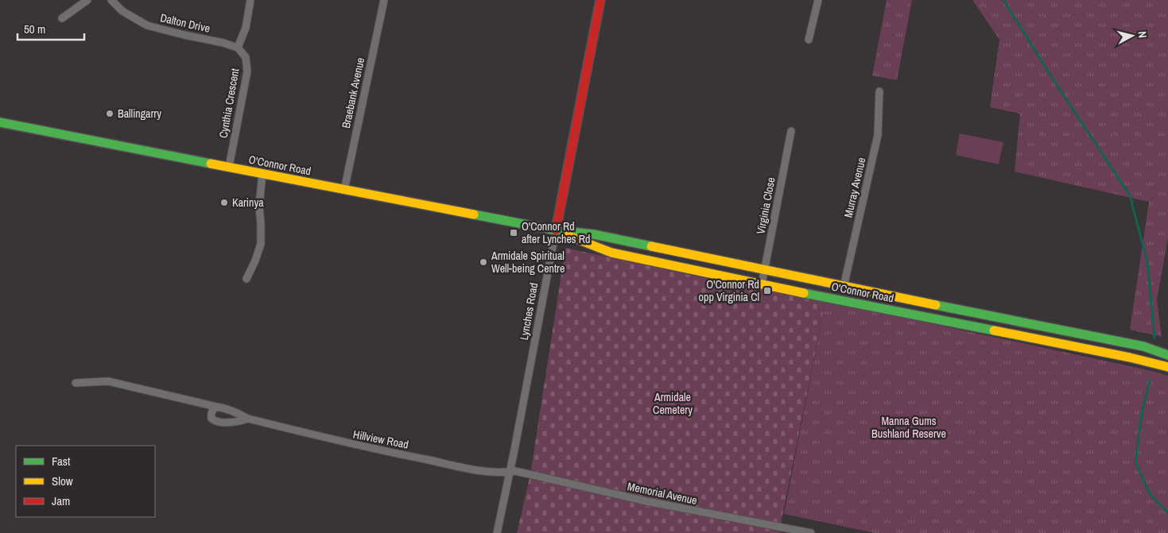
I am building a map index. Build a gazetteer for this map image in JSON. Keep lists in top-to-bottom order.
{
  "streets": {
    "street": [
      "Dalton Drive",
      "Braebank Avenue",
      "Cynthia Crescent",
      "O'Connor Road",
      "Murray Avenue",
      "Virginia Close",
      "Lynches Road",
      "Hillview Road",
      "Memorial Avenue"
    ]
  },
  "crossings": [
    ["Dalton Drive", "Cynthia Crescent"],
    ["Braebank Avenue", "O'Connor Road"],
    ["Cynthia Crescent", "O'Connor Road"],
    ["O'Connor Road", "Murray Avenue"],
    ["O'Connor Road", "Virginia Close"],
    ["O'Connor Road", "Lynches Road"],
    ["Lynches Road", "Hillview Road"],
    ["Lynches Road", "Memorial Avenue"],
    ["Hillview Road", "Memorial Avenue"]
  ],
  "parks": ["Armidale Cemetery", "Manna Gums Bushland Reserve"],
  "places": {
    "other": ["Ballingarry", "Karinya", "Armidale Spiritual Well-being Centre"],
    "transit": ["O'Connor Rd after Lynches Rd", "O'Connor Rd opp Virginia Cl"]
  },
  "legend": ["Fast", "Slow", "Jam"],
  "scale_bar": "50 m",
  "north": "right"
}
